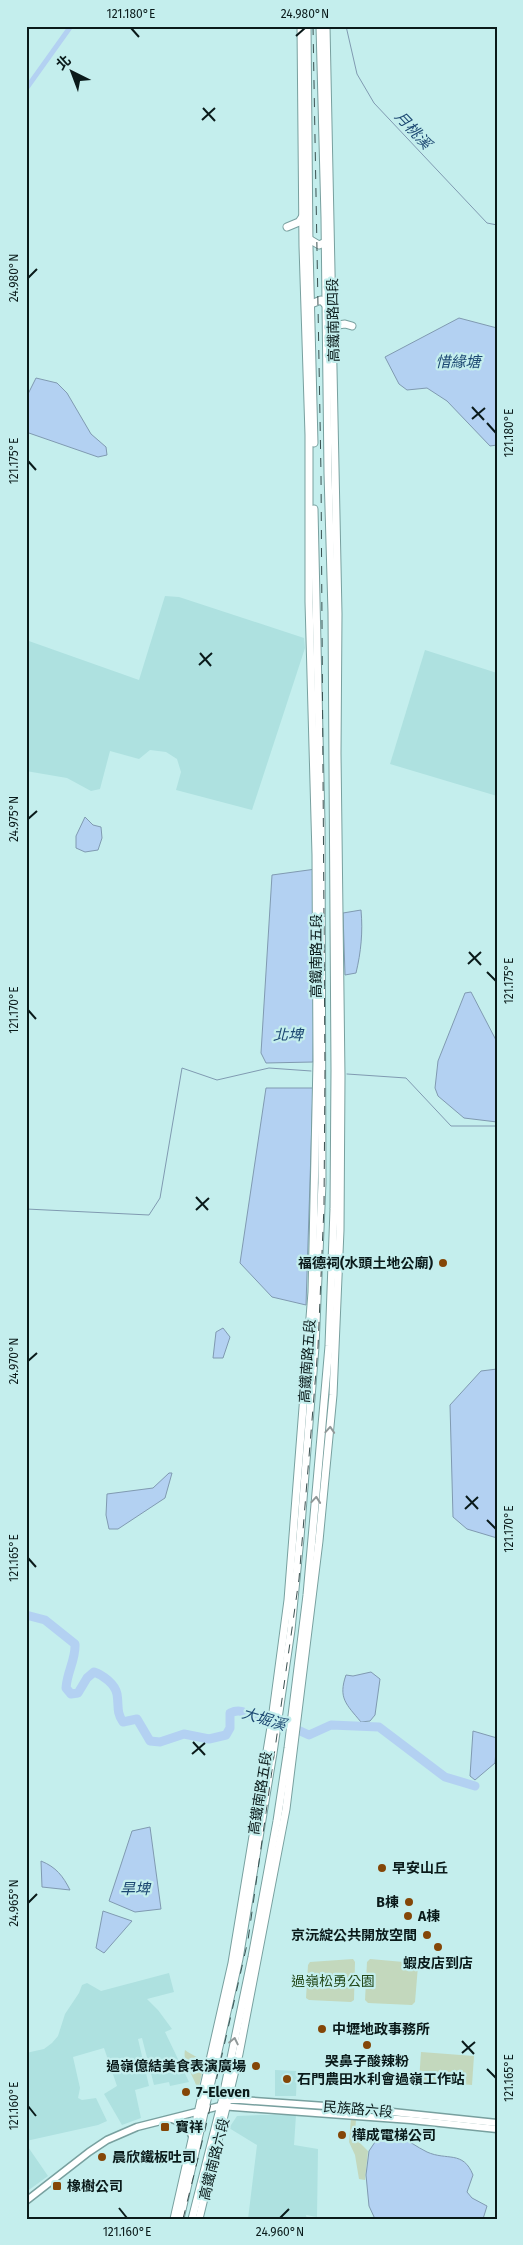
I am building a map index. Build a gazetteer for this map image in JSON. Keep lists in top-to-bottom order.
{
  "streets": {
    "main road": [
      "高鐵南路四段",
      "高鐵南路五段",
      "民族路六段",
      "高鐵南路六段"
    ]
  },
  "crossings": [
    ["高鐵南路四段", "高鐵南路五段"],
    ["高鐵南路五段", "民族路六段"],
    ["高鐵南路五段", "高鐵南路六段"],
    ["民族路六段", "高鐵南路六段"]
  ],
  "water": [
    "月桃溪",
    "惜緣塘",
    "北埤",
    "大堀溪",
    "旱埤"
  ],
  "parks": ["過嶺松勇公園"],
  "places": {
    "other": [
      "福德祠(水頭土地公廟)",
      "早安山丘",
      "B棟",
      "A棟",
      "京沅綻公共開放空間",
      "蝦皮店到店",
      "中壢地政事務所",
      "哭鼻子酸辣粉",
      "過嶺億結美食表演廣場",
      "石門農田水利會過嶺工作站",
      "7-Eleven",
      "樺成電梯公司",
      "晨欣鐵板吐司"
    ],
    "transit": ["寶祥", "橡樹公司"]
  },
  "north": "top left",
  "coordinates": [
    "121.180°E",
    "24.980°N",
    "121.175°E",
    "24.975°N",
    "121.170°E",
    "24.970°N",
    "121.165°E",
    "24.965°N",
    "121.160°E",
    "24.960°N"
  ]
}
